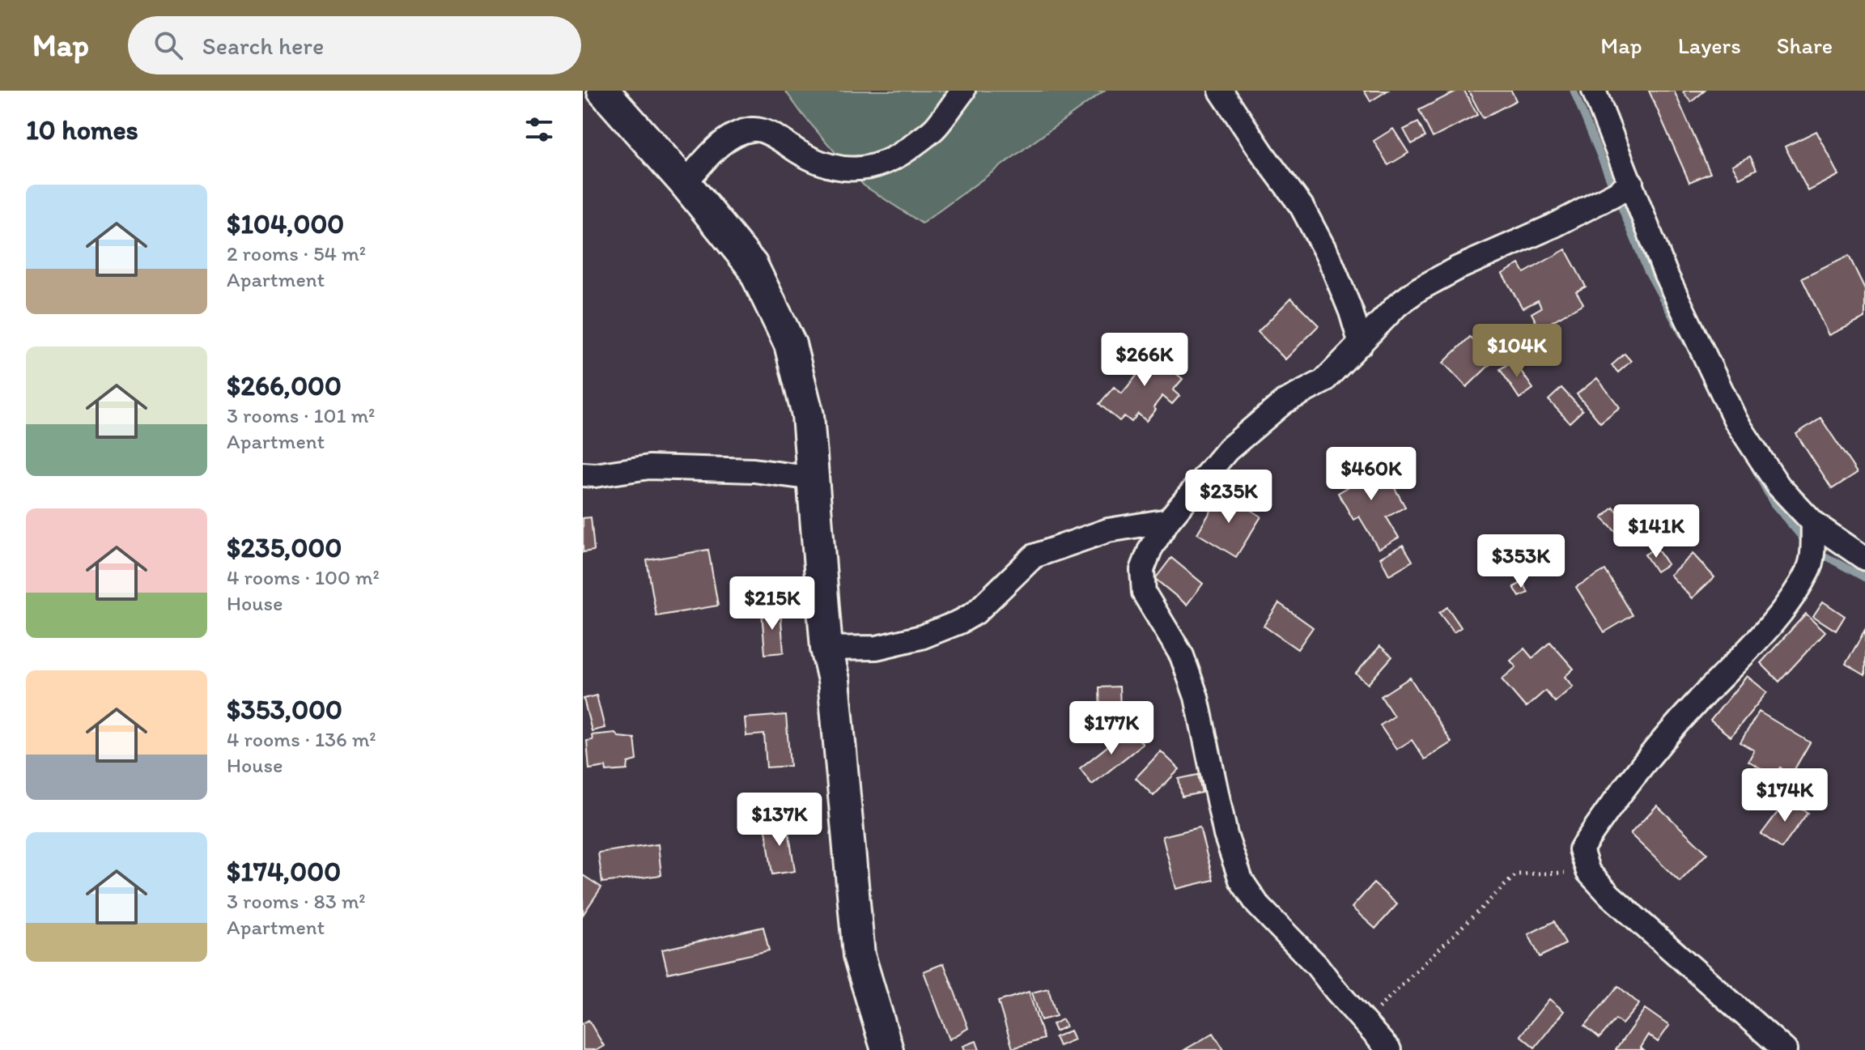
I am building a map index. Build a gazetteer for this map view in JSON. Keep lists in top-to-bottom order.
{
  "page": {
    "header": "Map",
    "search": "Search here",
    "nav": ["Map", "Layers", "Share"],
    "heading": "10 homes",
    "list": [
      {
        "name": "$104,000",
        "note": "2 rooms · 54 m² · Apartment"
      },
      {
        "name": "$266,000",
        "note": "3 rooms · 101 m² · Apartment"
      },
      {
        "name": "$235,000",
        "note": "4 rooms · 100 m² · House"
      },
      {
        "name": "$353,000",
        "note": "4 rooms · 136 m² · House"
      },
      {
        "name": "$174,000",
        "note": "3 rooms · 83 m² · Apartment"
      }
    ],
    "price": [
      "$104K",
      "$266K",
      "$460K",
      "$235K",
      "$141K",
      "$353K",
      "$215K",
      "$177K",
      "$174K",
      "$137K"
    ]
  }
}
